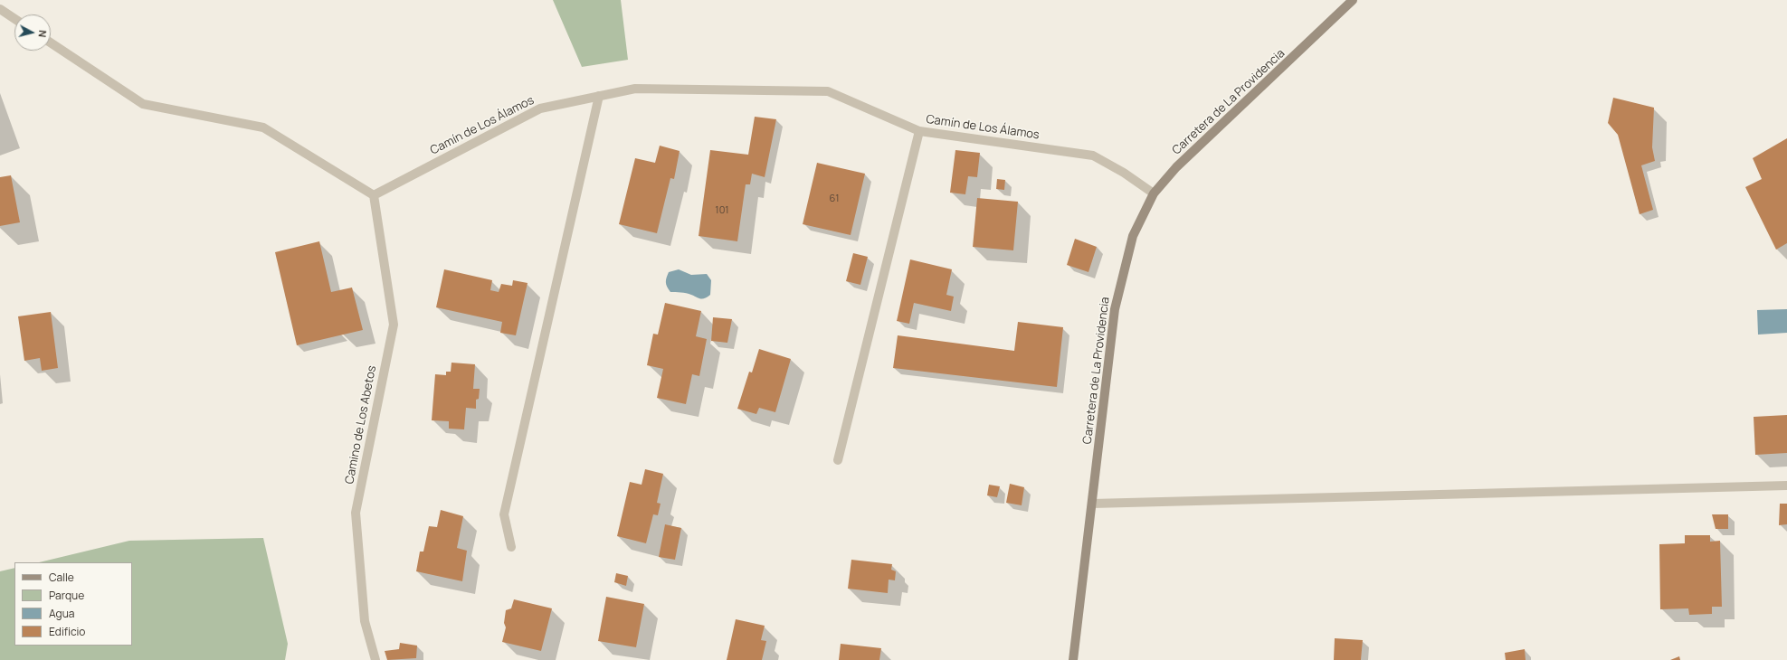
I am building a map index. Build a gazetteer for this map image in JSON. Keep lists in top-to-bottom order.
{
  "streets": {
    "street": ["Carretera de La Providencia", "Camín de Los Álamos", "Camino de Los Abetos"]
  },
  "crossings": [
    ["Carretera de La Providencia", "Camín de Los Álamos"],
    ["Camín de Los Álamos", "Camino de Los Abetos"]
  ],
  "house_numbers": ["61", "101"],
  "legend": [
    "Calle",
    "Parque",
    "Agua",
    "Edificio"
  ],
  "north": "right"
}
